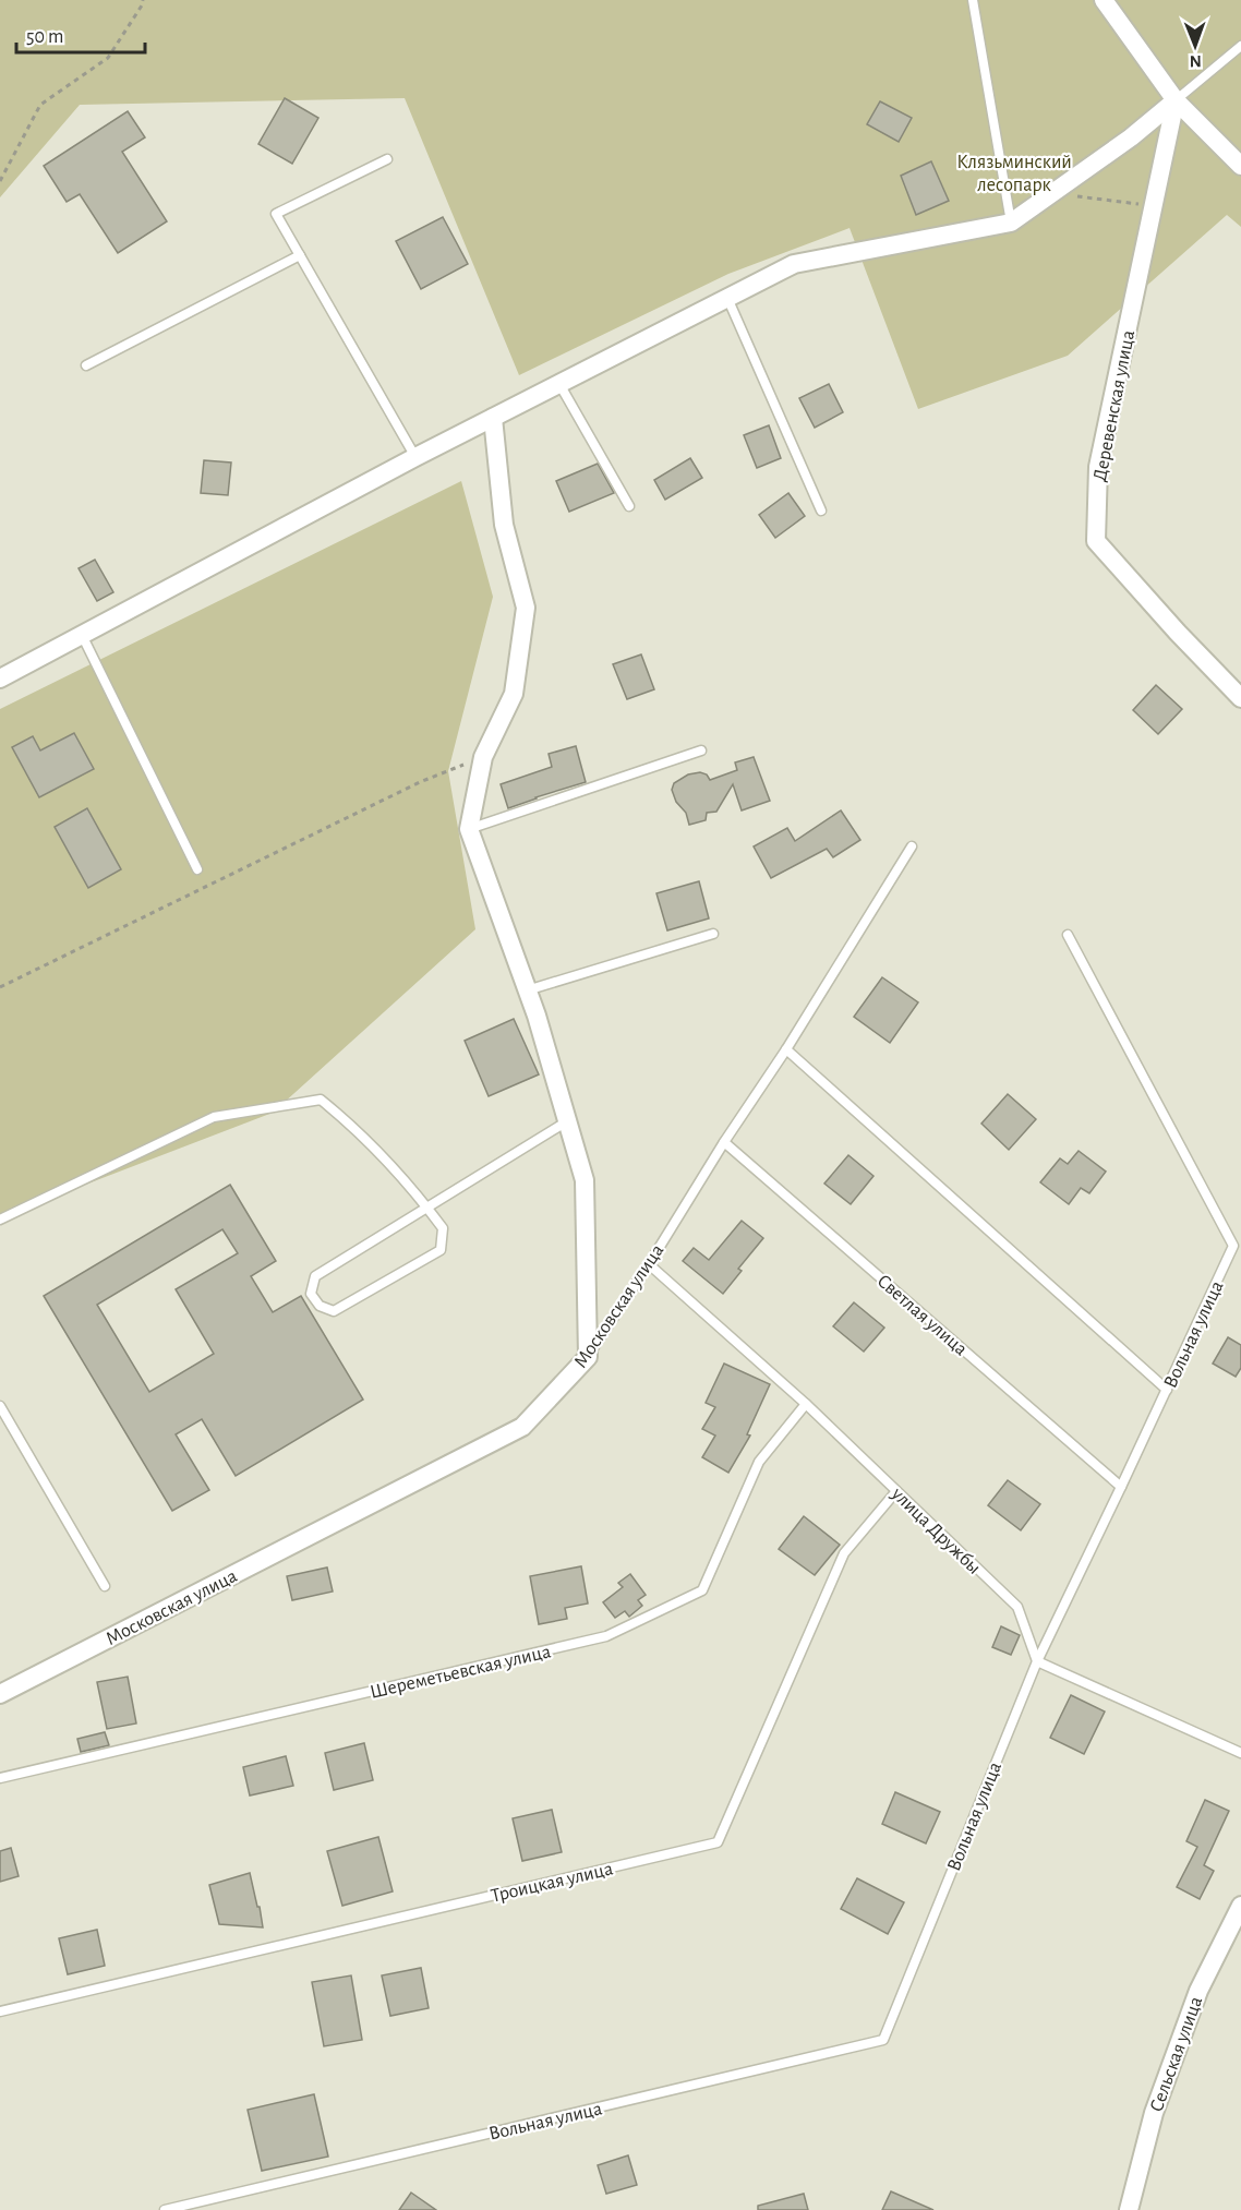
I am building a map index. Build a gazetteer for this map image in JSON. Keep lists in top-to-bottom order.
{
  "streets": {
    "street": ["Деревенская улица", "Московская улица", "Сельская улица"],
    "lane": [
      "Светлая улица",
      "Вольная улица",
      "улица Дружбы",
      "Шереметьевская улица",
      "Троицкая улица"
    ]
  },
  "crossings": [
    ["Московская улица", "Светлая улица"],
    ["Московская улица", "улица Дружбы"],
    ["Светлая улица", "Вольная улица"],
    ["Вольная улица", "улица Дружбы"],
    ["улица Дружбы", "Шереметьевская улица"],
    ["улица Дружбы", "Троицкая улица"]
  ],
  "parks": ["Клязьминский лесопарк"],
  "scale_bar": "50 m",
  "north": "bottom"
}
